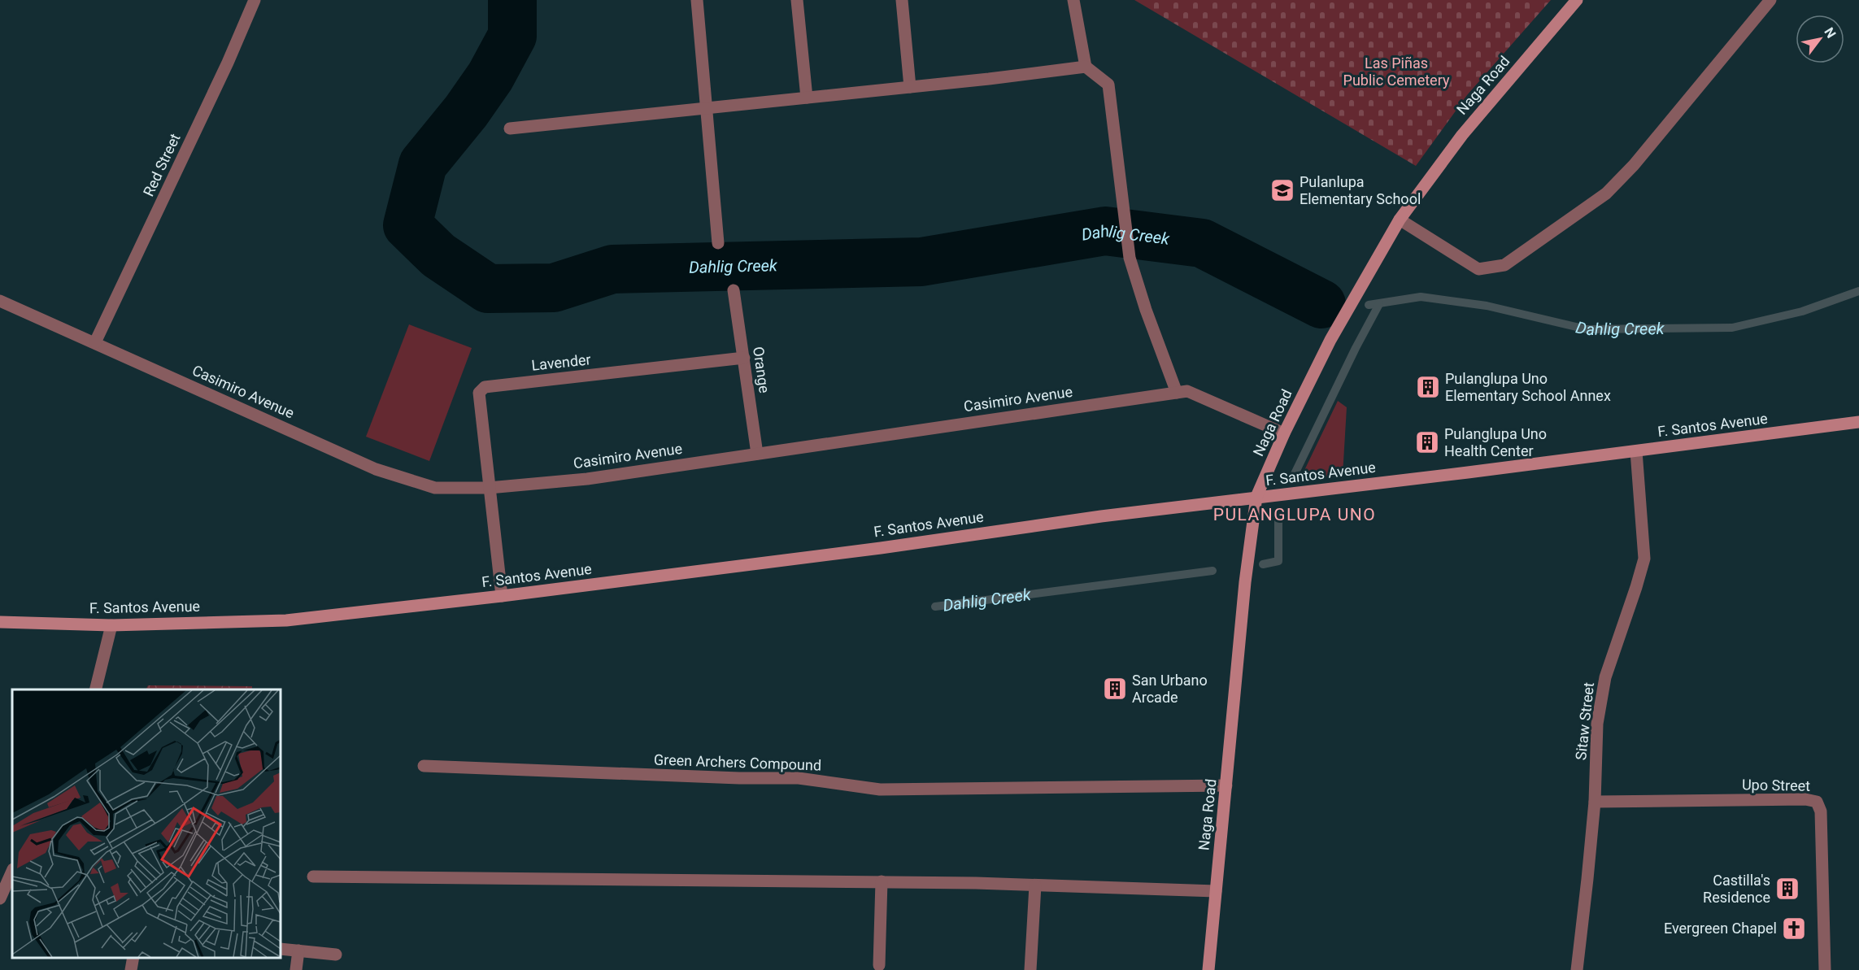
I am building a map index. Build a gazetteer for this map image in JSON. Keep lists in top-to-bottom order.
{
  "streets": {
    "main road": ["Naga Road", "F. Santos Avenue"],
    "street": [
      "Red Street",
      "Lavender",
      "Orange",
      "Casimiro Avenue",
      "Sitaw Street",
      "Green Archers Compound",
      "Upo Street"
    ]
  },
  "crossings": [
    ["Naga Road", "Casimiro Avenue"],
    ["Naga Road", "F. Santos Avenue"],
    ["Naga Road", "Green Archers Compound"],
    ["Red Street", "Casimiro Avenue"],
    ["Lavender", "Orange"],
    ["Lavender", "Casimiro Avenue"],
    ["Orange", "Casimiro Avenue"],
    ["F. Santos Avenue", "Sitaw Street"],
    ["Sitaw Street", "Upo Street"]
  ],
  "districts": ["PULANGLUPA UNO"],
  "water": ["Dahlig Creek"],
  "parks": ["Las Piñas Public Cemetery"],
  "places": {
    "school or university": ["Pulanlupa Elementary School"],
    "building": [
      "Pulanglupa Uno Elementary School Annex",
      "Pulanglupa Uno Health Center",
      "San Urbano Arcade",
      "Castilla's Residence"
    ],
    "church": ["Evergreen Chapel"]
  },
  "north": "top right"
}
